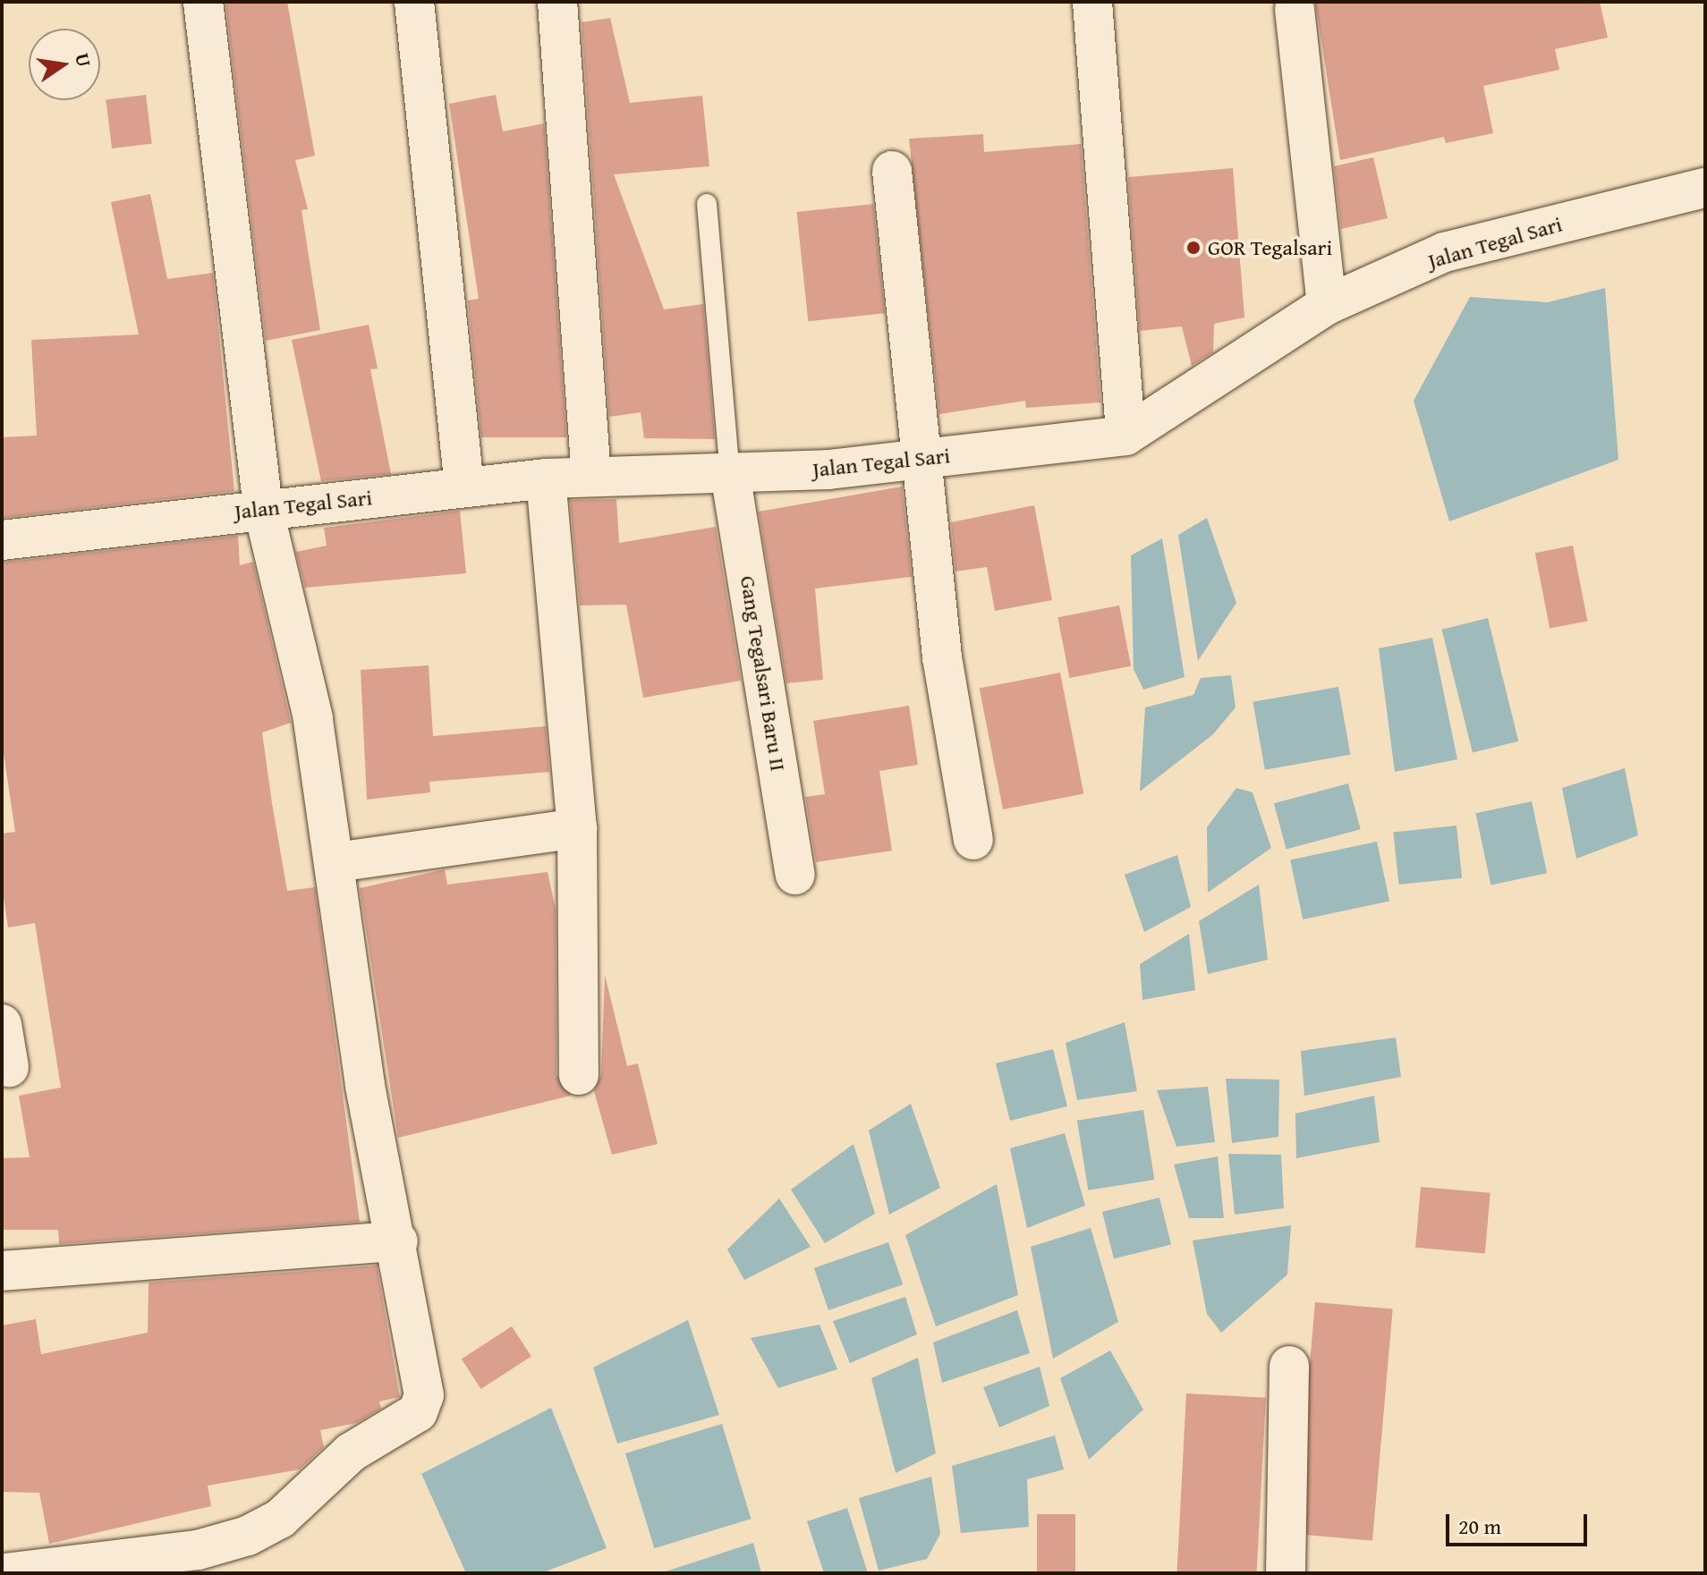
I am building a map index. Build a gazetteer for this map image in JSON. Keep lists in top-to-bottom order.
{
  "streets": {
    "street": ["Jalan Tegal Sari", "Gang Tegalsari Baru II"]
  },
  "crossings": [
    ["Jalan Tegal Sari", "Gang Tegalsari Baru II"]
  ],
  "places": ["GOR Tegalsari"],
  "scale_bar": "20 m",
  "north": "right"
}
